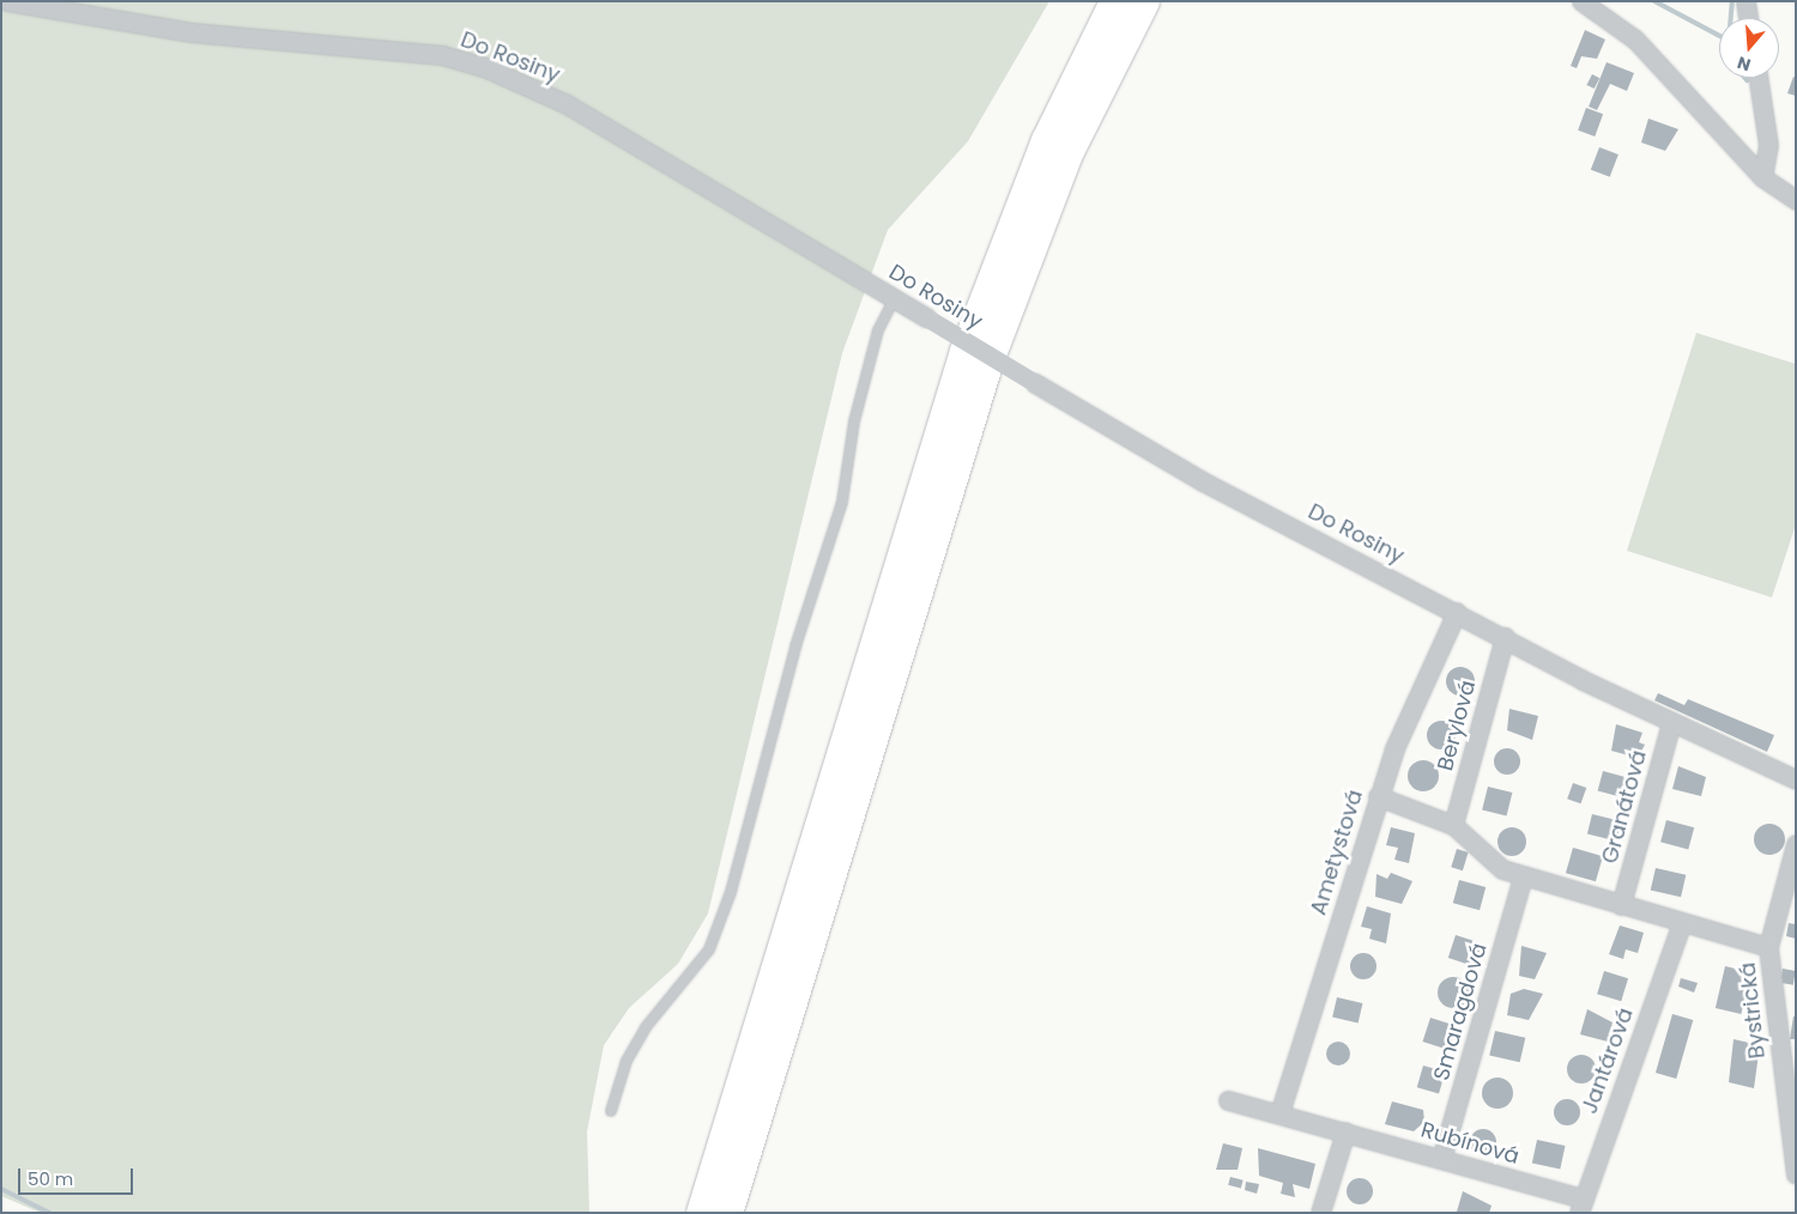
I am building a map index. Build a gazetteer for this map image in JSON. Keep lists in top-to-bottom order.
{
  "streets": {
    "street": [
      "Do Rosiny",
      "Berylová",
      "Granátová",
      "Ametystová",
      "Bystrická",
      "Smaragdová",
      "Jantárová",
      "Rubínová"
    ]
  },
  "crossings": [
    ["Do Rosiny", "Berylová"],
    ["Do Rosiny", "Granátová"],
    ["Do Rosiny", "Ametystová"],
    ["Ametystová", "Rubínová"],
    ["Smaragdová", "Rubínová"],
    ["Jantárová", "Rubínová"]
  ],
  "scale_bar": "50 m",
  "north": "bottom"
}
